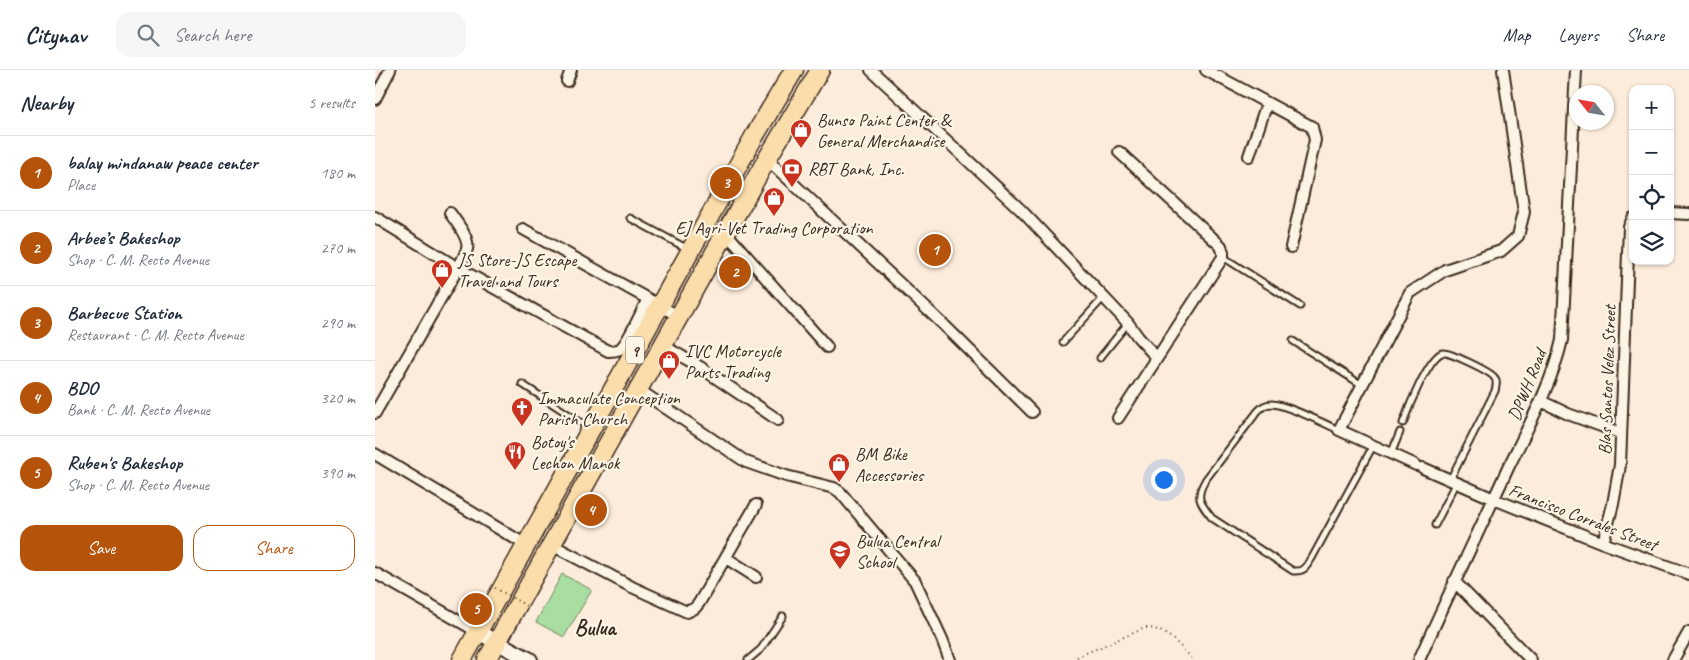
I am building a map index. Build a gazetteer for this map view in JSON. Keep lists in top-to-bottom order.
{
  "streets": {
    "highway": ["9"],
    "street": ["Blas Santos Velez Street", "DPWH Road", "Francisco Corrales Street"]
  },
  "crossings": [
    ["Blas Santos Velez Street", "Francisco Corrales Street"],
    ["DPWH Road", "Francisco Corrales Street"]
  ],
  "districts": ["Bulua"],
  "places": {
    "shop": [
      "Bunso Paint Center & General Merchandise",
      "EJ Agri-Vet Trading Corporation",
      "JS Store-JS Escape Travel and Tours",
      "IVC Motorcycle Parts Trading",
      "BM Bike Accessories"
    ],
    "bank": ["RBT Bank, Inc."],
    "church": ["Immaculate Conception Parish Church"],
    "restaurant": ["Botoy's Lechon Manok"],
    "school or university": ["Bulua Central School"]
  },
  "north": "top left",
  "page": {
    "header": "Citynav",
    "search": "Search here",
    "nav": ["Map", "Layers", "Share"],
    "heading": ["Nearby", "5 results"],
    "map_buttons": ["+", "−"],
    "list": [
      {
        "mark": "1",
        "name": "balay mindanaw peace center",
        "note": "Place",
        "value": "180 m"
      },
      {
        "mark": "2",
        "name": "Arbee’s Bakeshop",
        "note": "Shop · C. M. Recto Avenue",
        "value": "270 m"
      },
      {
        "mark": "3",
        "name": "Barbecue Station",
        "note": "Restaurant · C. M. Recto Avenue",
        "value": "290 m"
      },
      {
        "mark": "4",
        "name": "BDO",
        "note": "Bank · C. M. Recto Avenue",
        "value": "320 m"
      },
      {
        "mark": "5",
        "name": "Ruben's Bakeshop",
        "note": "Shop · C. M. Recto Avenue",
        "value": "390 m"
      }
    ],
    "pins": [
      "3",
      "1",
      "2",
      "4",
      "5"
    ],
    "buttons": ["Save", "Share"]
  }
}
